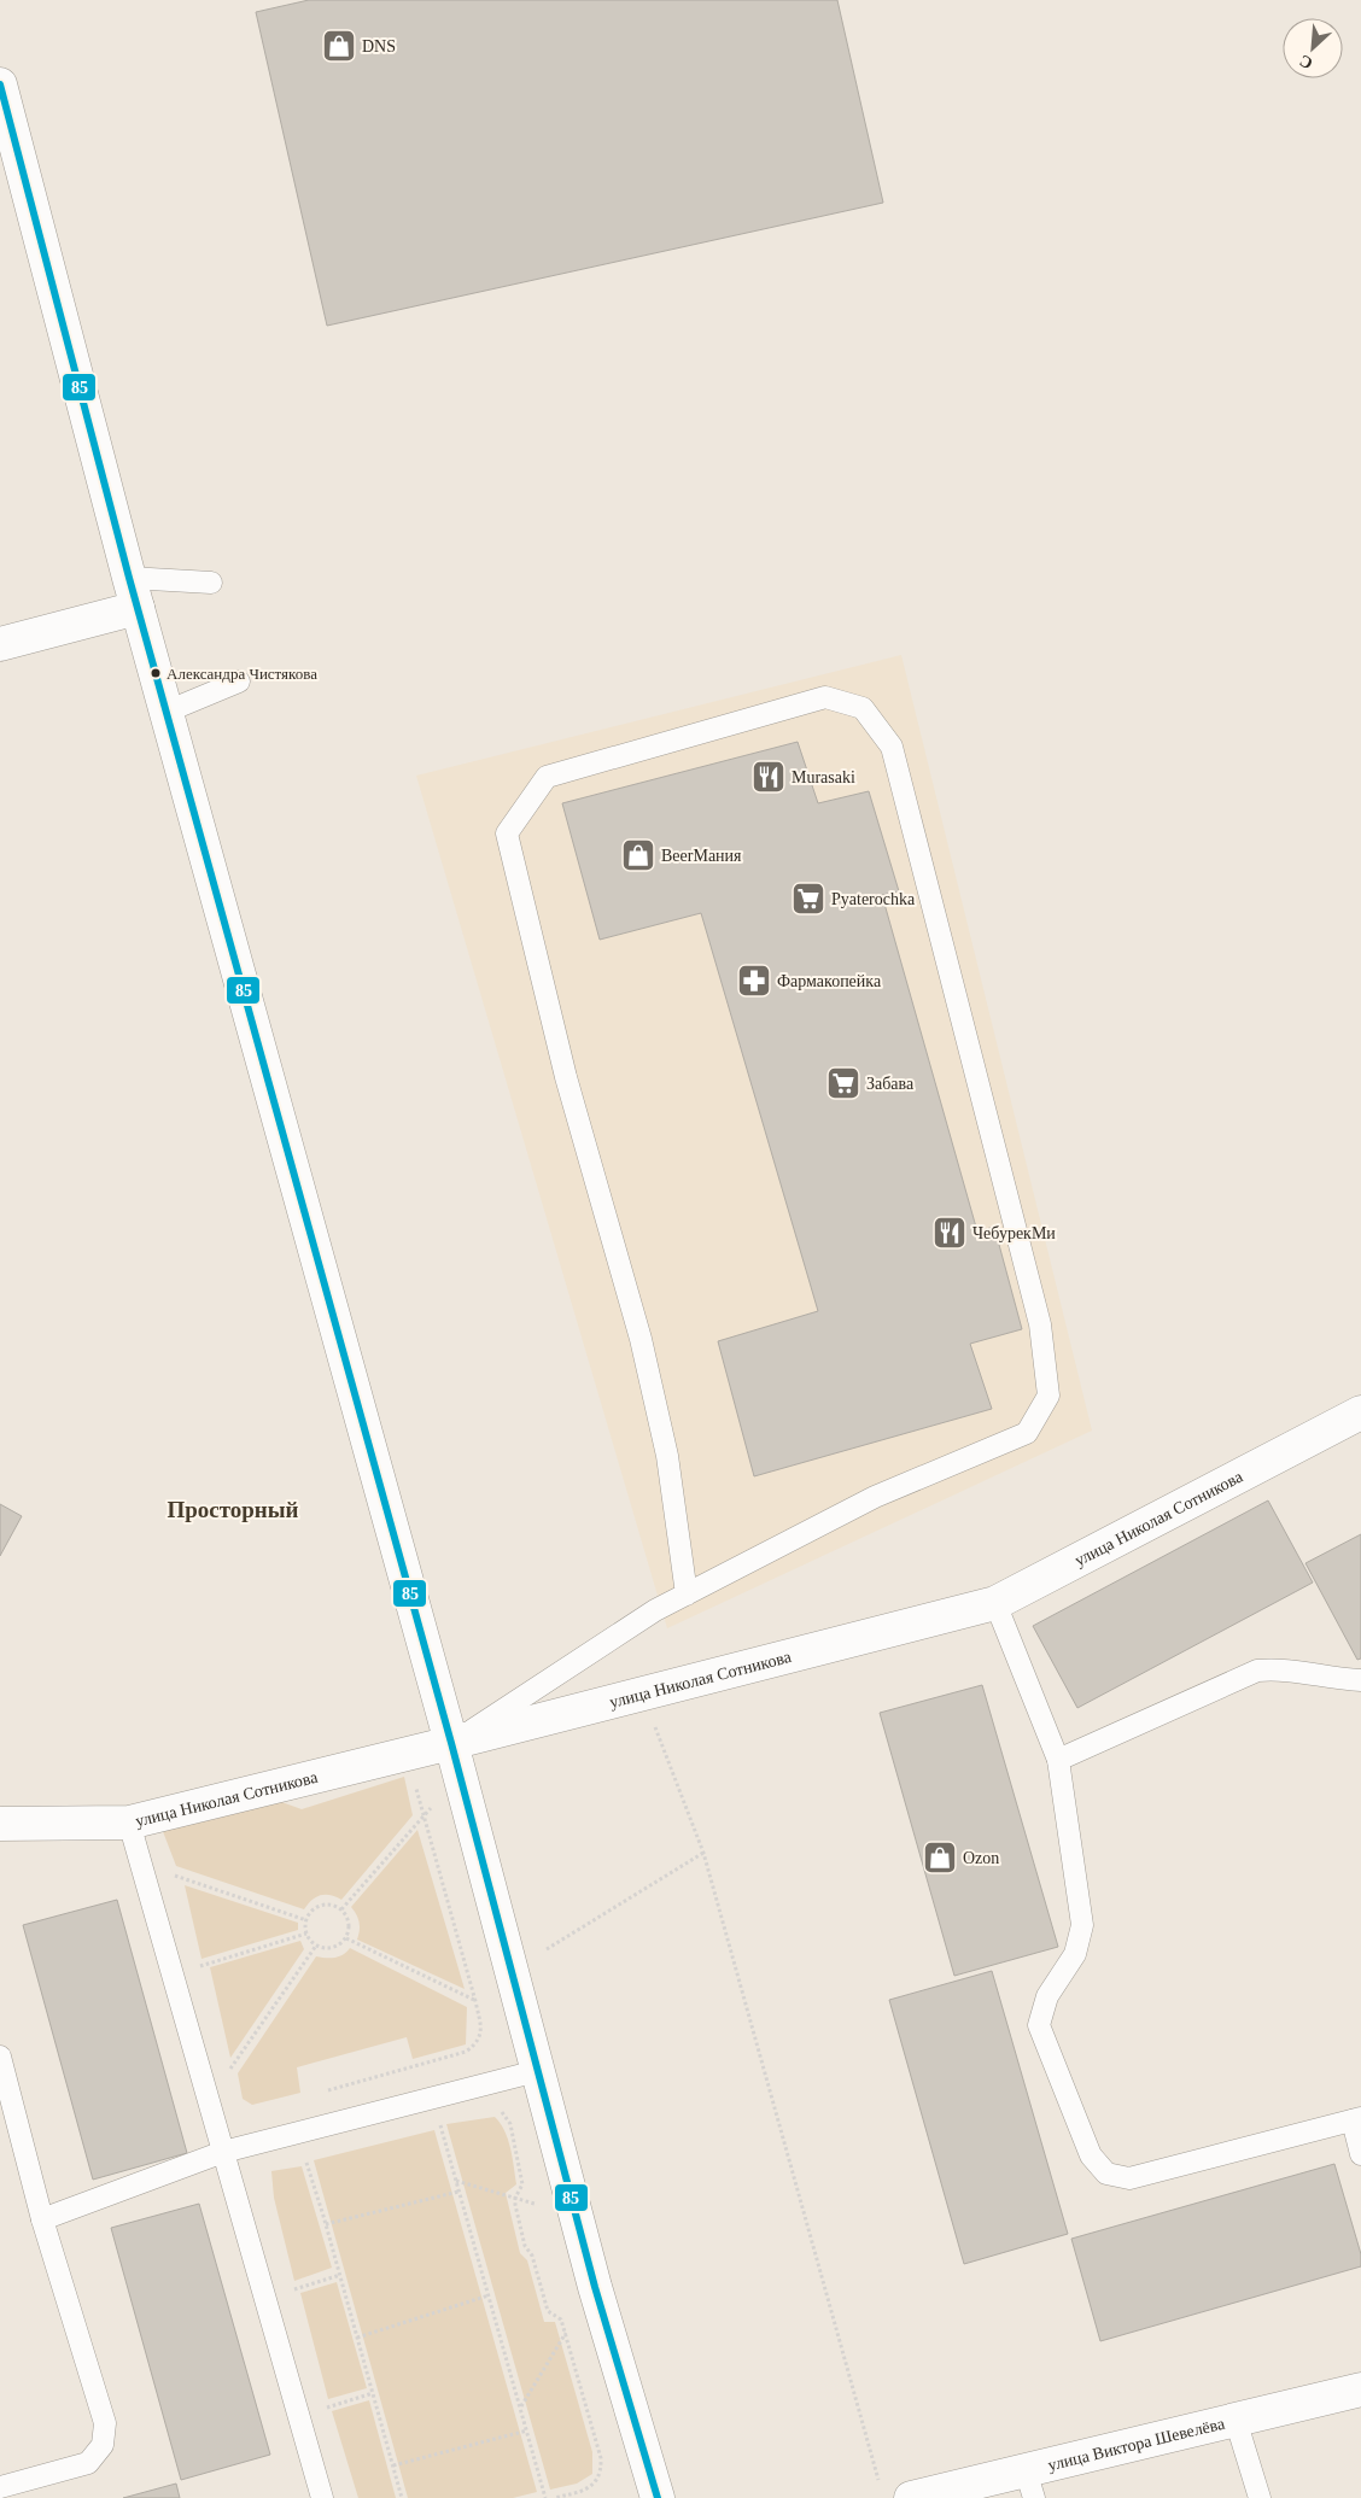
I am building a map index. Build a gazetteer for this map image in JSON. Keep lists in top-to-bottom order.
{
  "streets": {
    "street": ["улица Николая Сотникова", "улица Виктора Шевелёва"]
  },
  "districts": ["Просторный"],
  "places": {
    "shop": ["DNS", "BeerМания", "Ozon"],
    "other": ["Александра Чистякова"],
    "restaurant": ["Murasaki", "ЧебурекМи"],
    "supermarket": ["Pyaterochka", "Забава"],
    "pharmacy": ["Фармакопейка"]
  },
  "lines": ["transit line 85"],
  "north": "bottom left"
}
